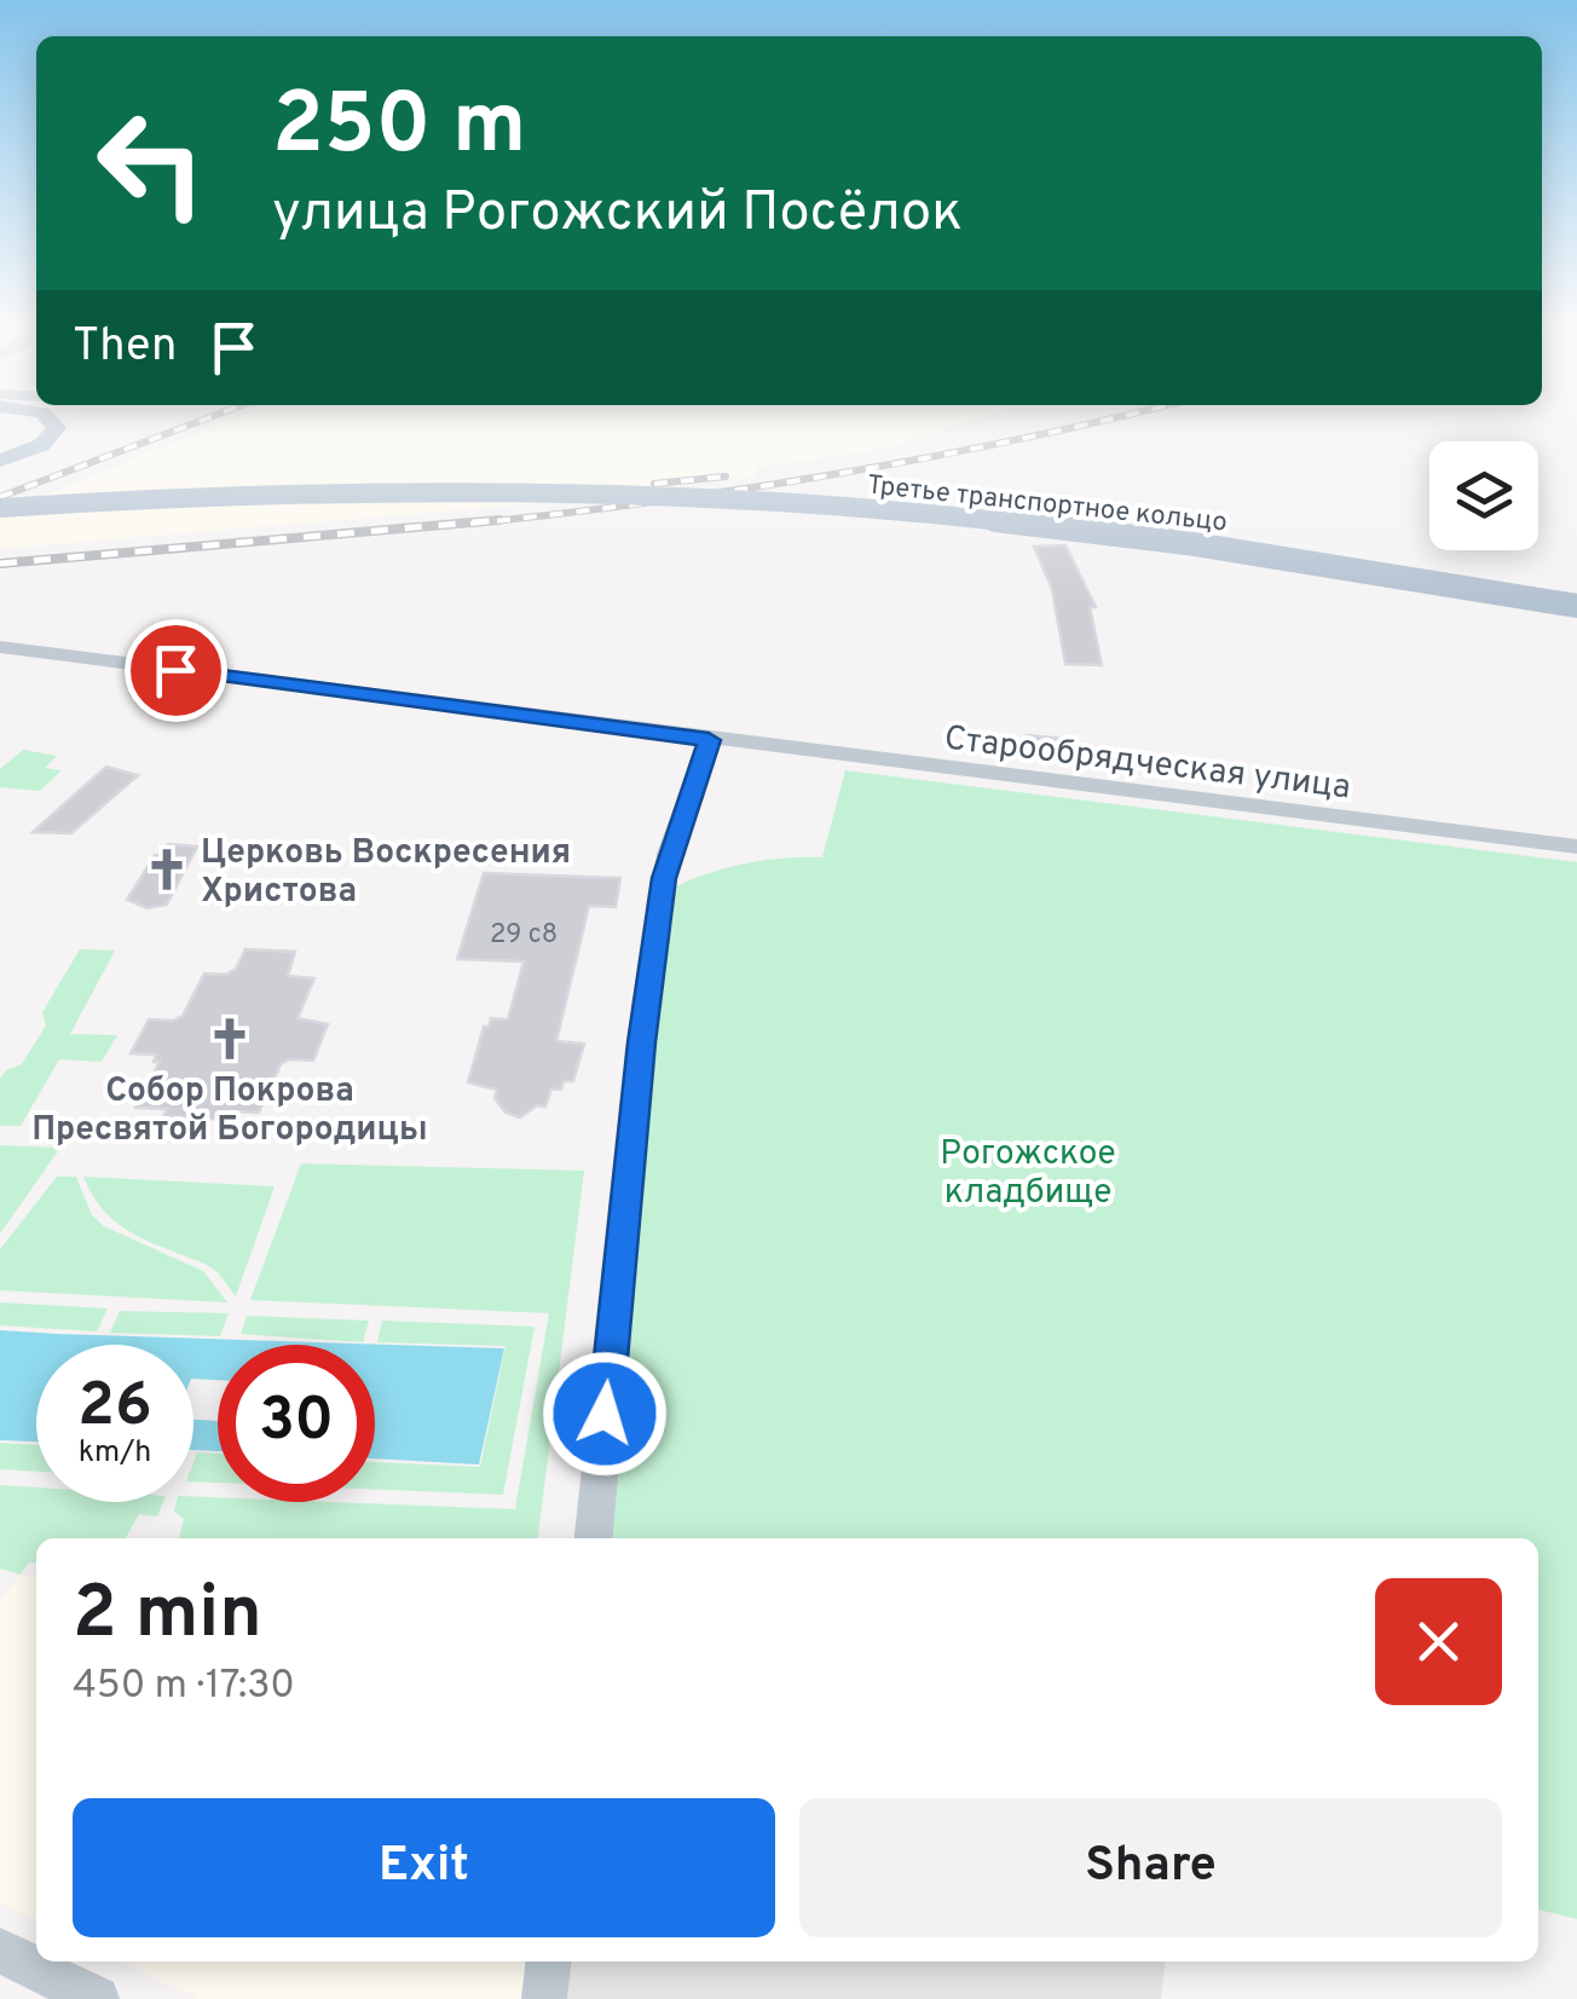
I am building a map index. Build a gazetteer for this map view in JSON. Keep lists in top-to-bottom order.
{
  "streets": {
    "main road": ["Третье транспортное кольцо"],
    "street": ["Старообрядческая улица"]
  },
  "parks": ["Рогожское кладбище"],
  "places": {
    "church": ["Церковь Воскресения Христова", "Собор Покрова Пресвятой Богородицы"]
  },
  "house_numbers": ["29 с8"],
  "page": {
    "turn": ["250 m", "улица Рогожский Посёлок"],
    "then": "Then",
    "speed": "26 km/h",
    "limit": "30",
    "heading": ["2 min", "450 m · 17:30"],
    "buttons": ["Exit", "Share"]
  }
}
